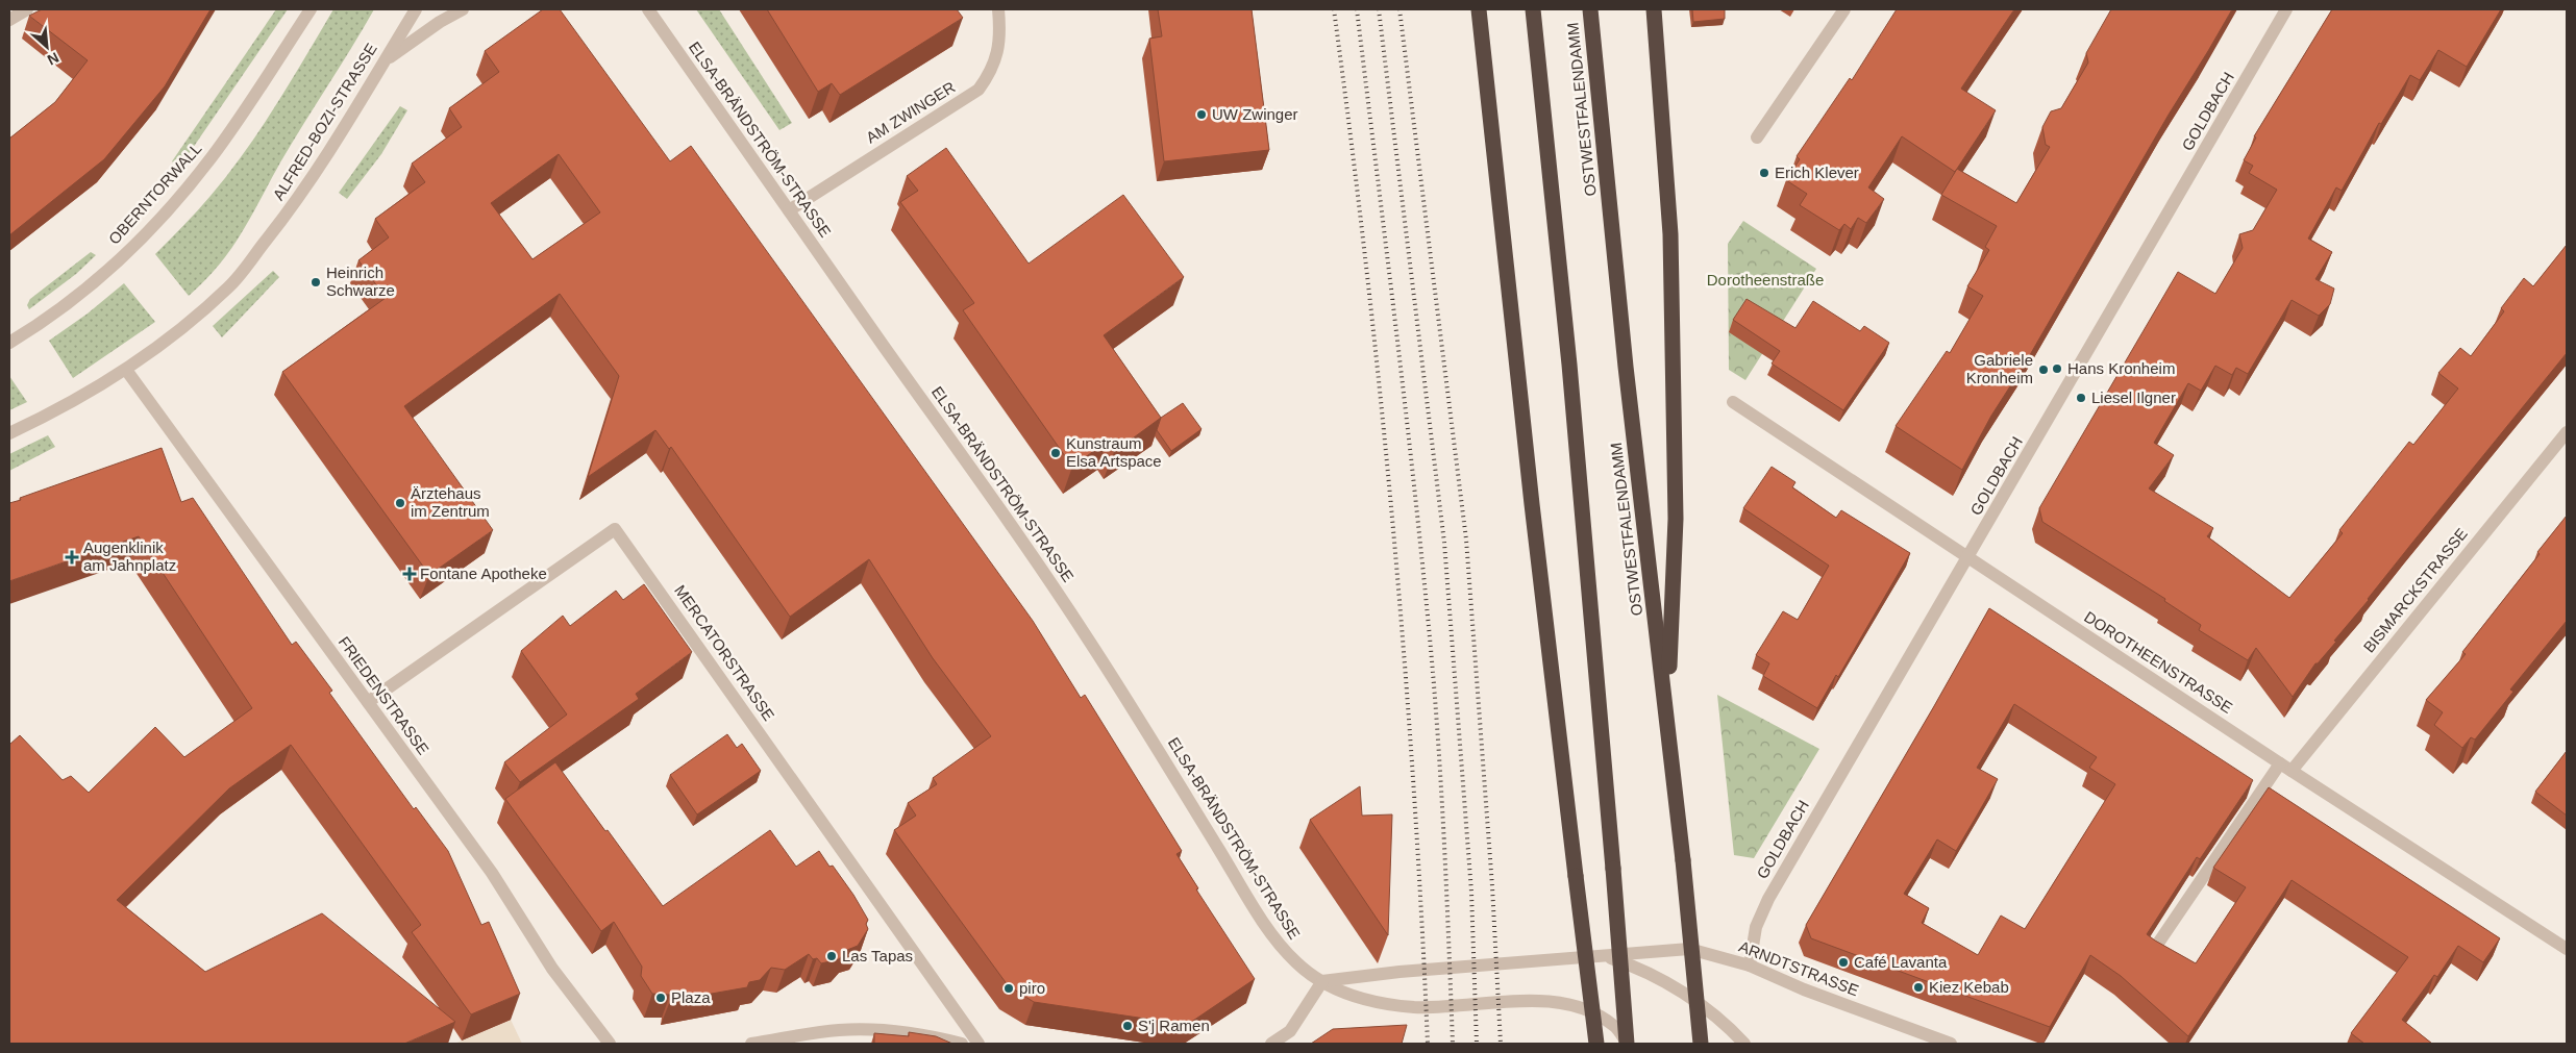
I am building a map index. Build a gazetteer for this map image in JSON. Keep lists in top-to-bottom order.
{
  "streets": {
    "highway": ["OSTWESTFALENDAMM"],
    "street": [
      "GOLDBACH",
      "AM ZWINGER",
      "ALFRED-BOZI-STRASSE",
      "ELSA-BRÄNDSTRÖM-STRASSE",
      "OBERNTORWALL",
      "BISMARCKSTRASSE",
      "MERCATORSTRASSE",
      "DOROTHEENSTRASSE",
      "FRIEDENSTRASSE",
      "ARNDTSTRASSE"
    ]
  },
  "crossings": [
    ["GOLDBACH", "DOROTHEENSTRASSE"],
    ["GOLDBACH", "ARNDTSTRASSE"],
    ["AM ZWINGER", "ELSA-BRÄNDSTRÖM-STRASSE"],
    ["ALFRED-BOZI-STRASSE", "FRIEDENSTRASSE"],
    ["ELSA-BRÄNDSTRÖM-STRASSE", "ARNDTSTRASSE"],
    ["BISMARCKSTRASSE", "DOROTHEENSTRASSE"],
    ["MERCATORSTRASSE", "FRIEDENSTRASSE"]
  ],
  "parks": ["Dorotheenstraße"],
  "places": {
    "other": [
      "UW Zwinger",
      "Erich Klever",
      "Heinrich Schwarze",
      "Hans Kronheim",
      "Gabriele Kronheim",
      "Liesel Ilgner",
      "Kunstraum Elsa Artspace",
      "Ärztehaus im Zentrum",
      "Las Tapas",
      "Café Lavanta",
      "Kiez Kebab",
      "piro",
      "Plaza",
      "S'j Ramen"
    ],
    "health": ["Augenklinik am Jahnplatz", "Fontane Apotheke"]
  },
  "north": "bottom right"
}
